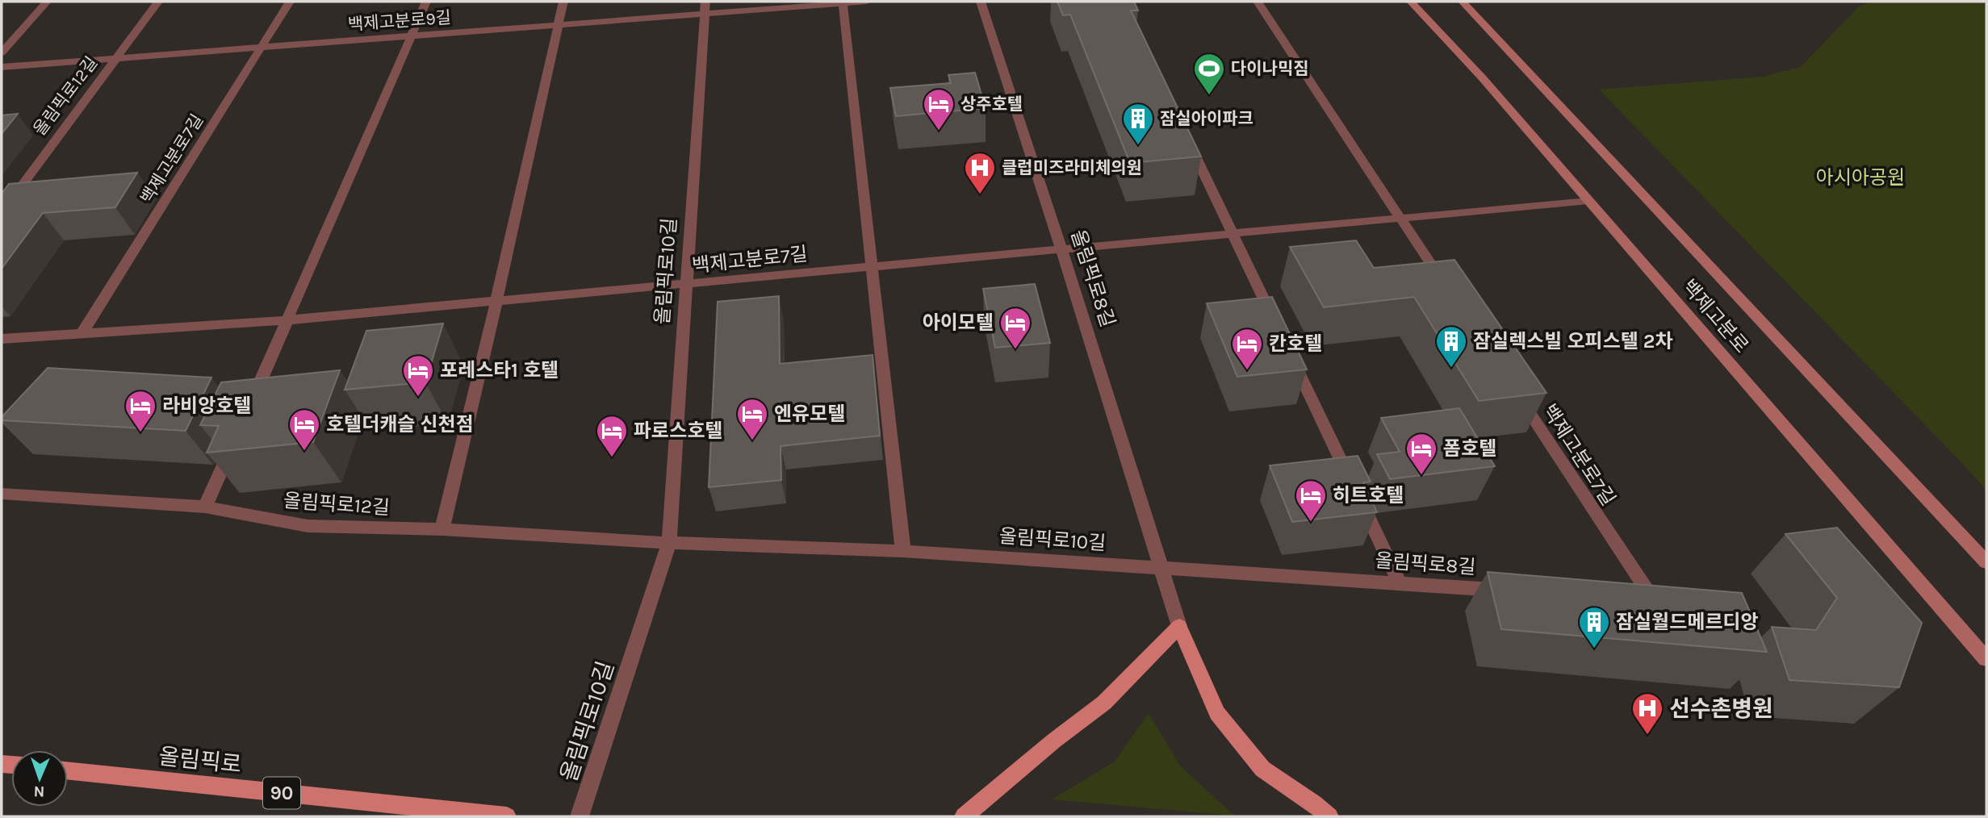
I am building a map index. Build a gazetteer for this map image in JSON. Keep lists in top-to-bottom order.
{
  "streets": {
    "main road": ["백제고분로", "올림픽로", "90"],
    "street": [
      "백제고분로9길",
      "올림픽로12길",
      "백제고분로7길",
      "올림픽로10길",
      "올림픽로8길"
    ]
  },
  "crossings": [
    ["백제고분로9길", "올림픽로12길"],
    ["백제고분로9길", "백제고분로7길"],
    ["백제고분로9길", "올림픽로10길"],
    ["올림픽로12길", "올림픽로10길"],
    ["백제고분로7길", "올림픽로10길"],
    ["백제고분로7길", "올림픽로8길"],
    ["백제고분로7길", "백제고분로"],
    ["올림픽로10길", "올림픽로8길"]
  ],
  "parks": ["아시아공원"],
  "places": {
    "sports": ["다이나믹짐"],
    "hotel": [
      "상주호텔",
      "아이모텔",
      "칸호텔",
      "포레스타1 호텔",
      "라비앙호텔",
      "엔유모텔",
      "호텔더캐슬 신천점",
      "파로스호텔",
      "폼호텔",
      "히트호텔"
    ],
    "building": ["잠실아이파크", "잠실렉스빌 오피스텔 2차", "잠실월드메르디앙"],
    "hospital": ["클럽미즈라미체의원", "선수촌병원"]
  },
  "north": "bottom"
}
